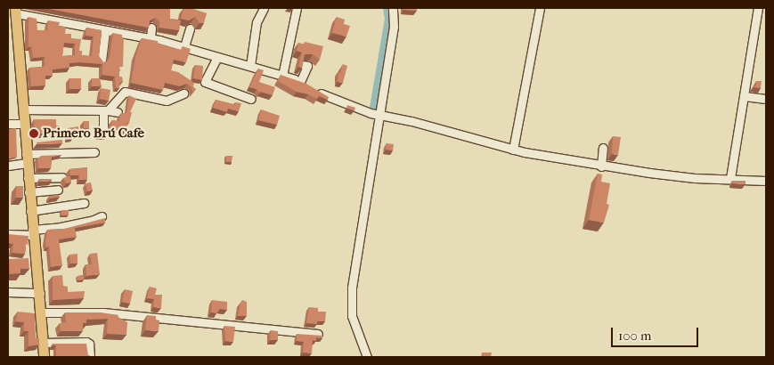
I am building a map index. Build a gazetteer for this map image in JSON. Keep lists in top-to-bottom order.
{
  "places": ["Primero Brú Cafe"],
  "scale_bar": "100 m"
}
